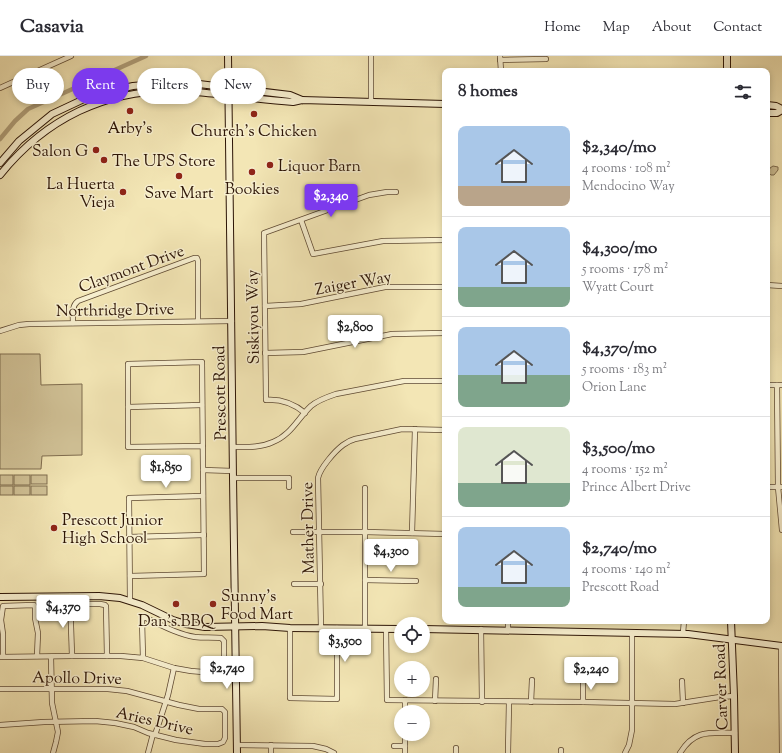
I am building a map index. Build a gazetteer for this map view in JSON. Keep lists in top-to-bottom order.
{
  "streets": {
    "main road": ["Prescott Road", "Carver Road"],
    "street": [
      "Claymont Drive",
      "Zaiger Way",
      "Northridge Drive",
      "Siskiyou Way",
      "Mather Drive",
      "Apollo Drive",
      "Aries Drive"
    ]
  },
  "crossings": [
    ["Claymont Drive", "Northridge Drive"],
    ["Zaiger Way", "Siskiyou Way"],
    ["Northridge Drive", "Prescott Road"],
    ["Apollo Drive", "Aries Drive"]
  ],
  "places": [
    "Arby's",
    "Church's Chicken",
    "Salon G",
    "The UPS Store",
    "Liquor Barn",
    "Bookies",
    "Save Mart",
    "La Huerta Vieja",
    "Prescott Junior High School",
    "Dan's BBQ",
    "Sunny's Food Mart"
  ],
  "page": {
    "header": "Casavia",
    "nav": [
      "Home",
      "Map",
      "About",
      "Contact"
    ],
    "chip": [
      "Buy",
      "Rent",
      "Filters",
      "New"
    ],
    "heading": "8 homes",
    "list": [
      {
        "name": "$2,340/mo",
        "note": "4 rooms · 108 m² · Mendocino Way"
      },
      {
        "name": "$4,300/mo",
        "note": "5 rooms · 178 m² · Wyatt Court"
      },
      {
        "name": "$4,370/mo",
        "note": "5 rooms · 183 m² · Orion Lane"
      },
      {
        "name": "$3,500/mo",
        "note": "4 rooms · 152 m² · Prince Albert Drive"
      },
      {
        "name": "$2,740/mo",
        "note": "4 rooms · 140 m² · Prescott Road"
      }
    ],
    "price": [
      "$2,340",
      "$2,800",
      "$1,850",
      "$4,300",
      "$4,370",
      "$3,500",
      "$2,740",
      "$2,240"
    ],
    "map_buttons": ["+", "−"]
  }
}
